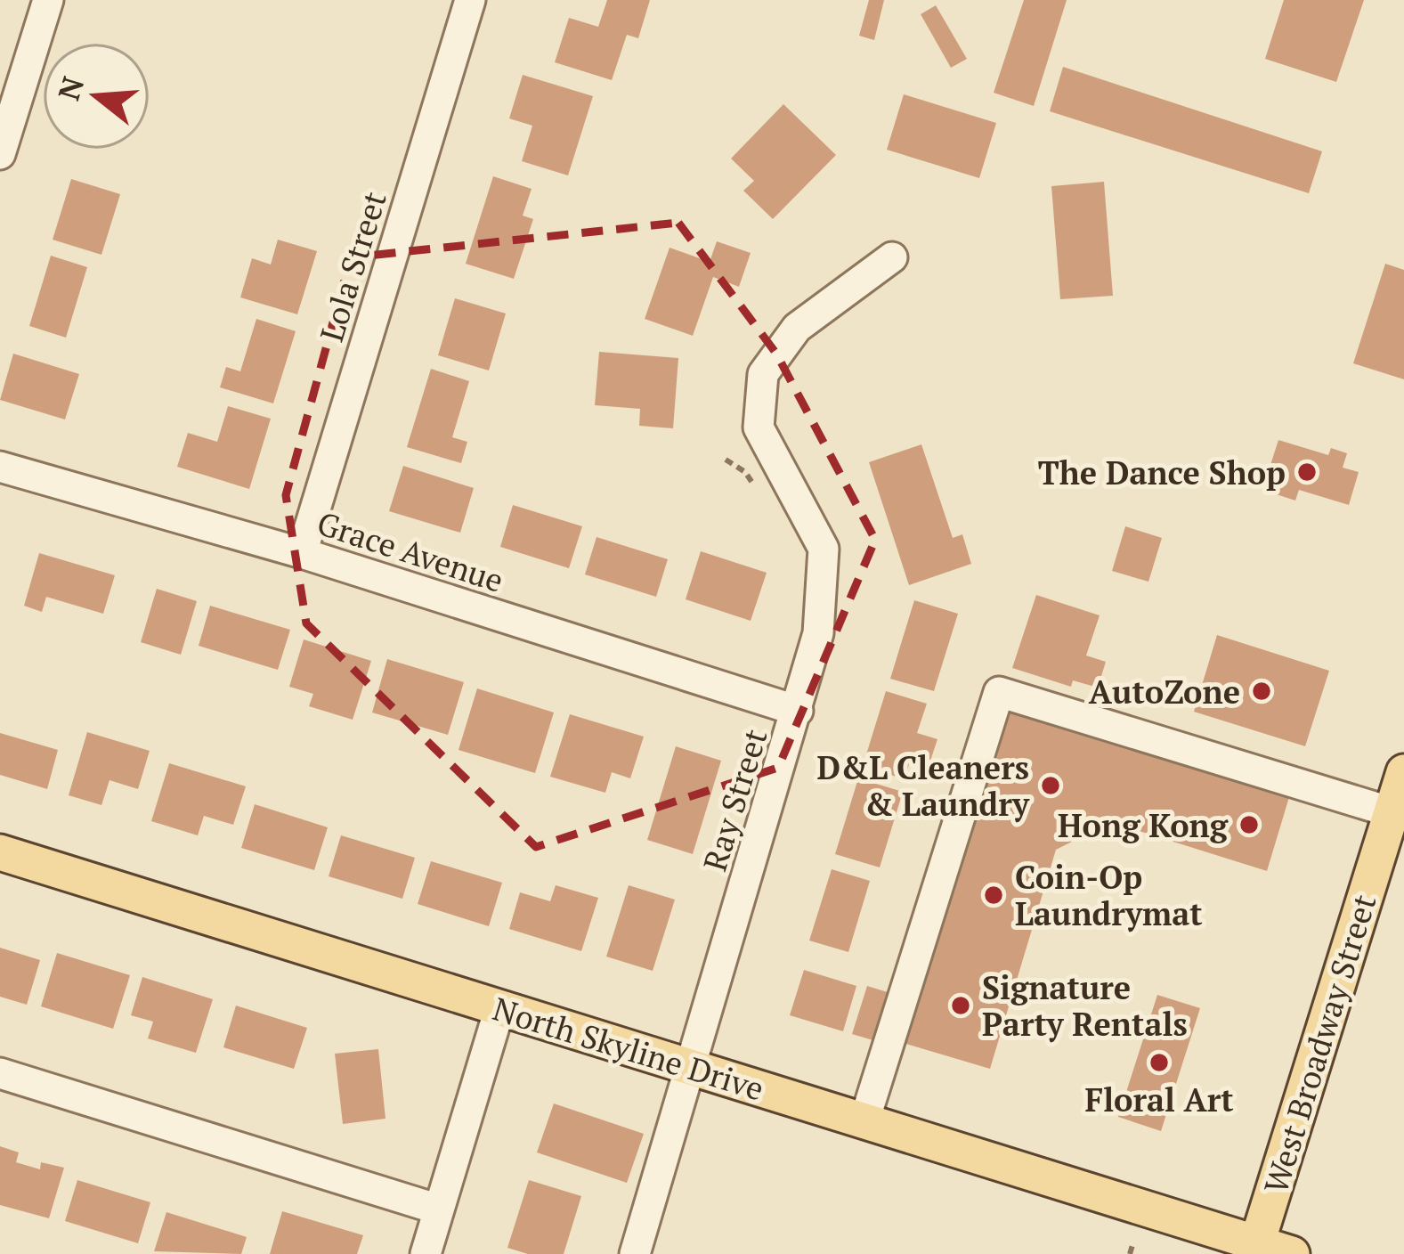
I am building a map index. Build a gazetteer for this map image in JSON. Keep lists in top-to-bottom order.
{
  "streets": {
    "main road": ["West Broadway Street", "North Skyline Drive"],
    "street": ["Lola Street", "Grace Avenue", "Ray Street"]
  },
  "crossings": [
    ["Lola Street", "Grace Avenue"],
    ["Grace Avenue", "Ray Street"],
    ["Ray Street", "North Skyline Drive"],
    ["West Broadway Street", "North Skyline Drive"]
  ],
  "places": [
    "The Dance Shop",
    "AutoZone",
    "D&L Cleaners & Laundry",
    "Hong Kong",
    "Coin-Op Laundrymat",
    "Signature Party Rentals",
    "Floral Art"
  ],
  "north": "left"
}
